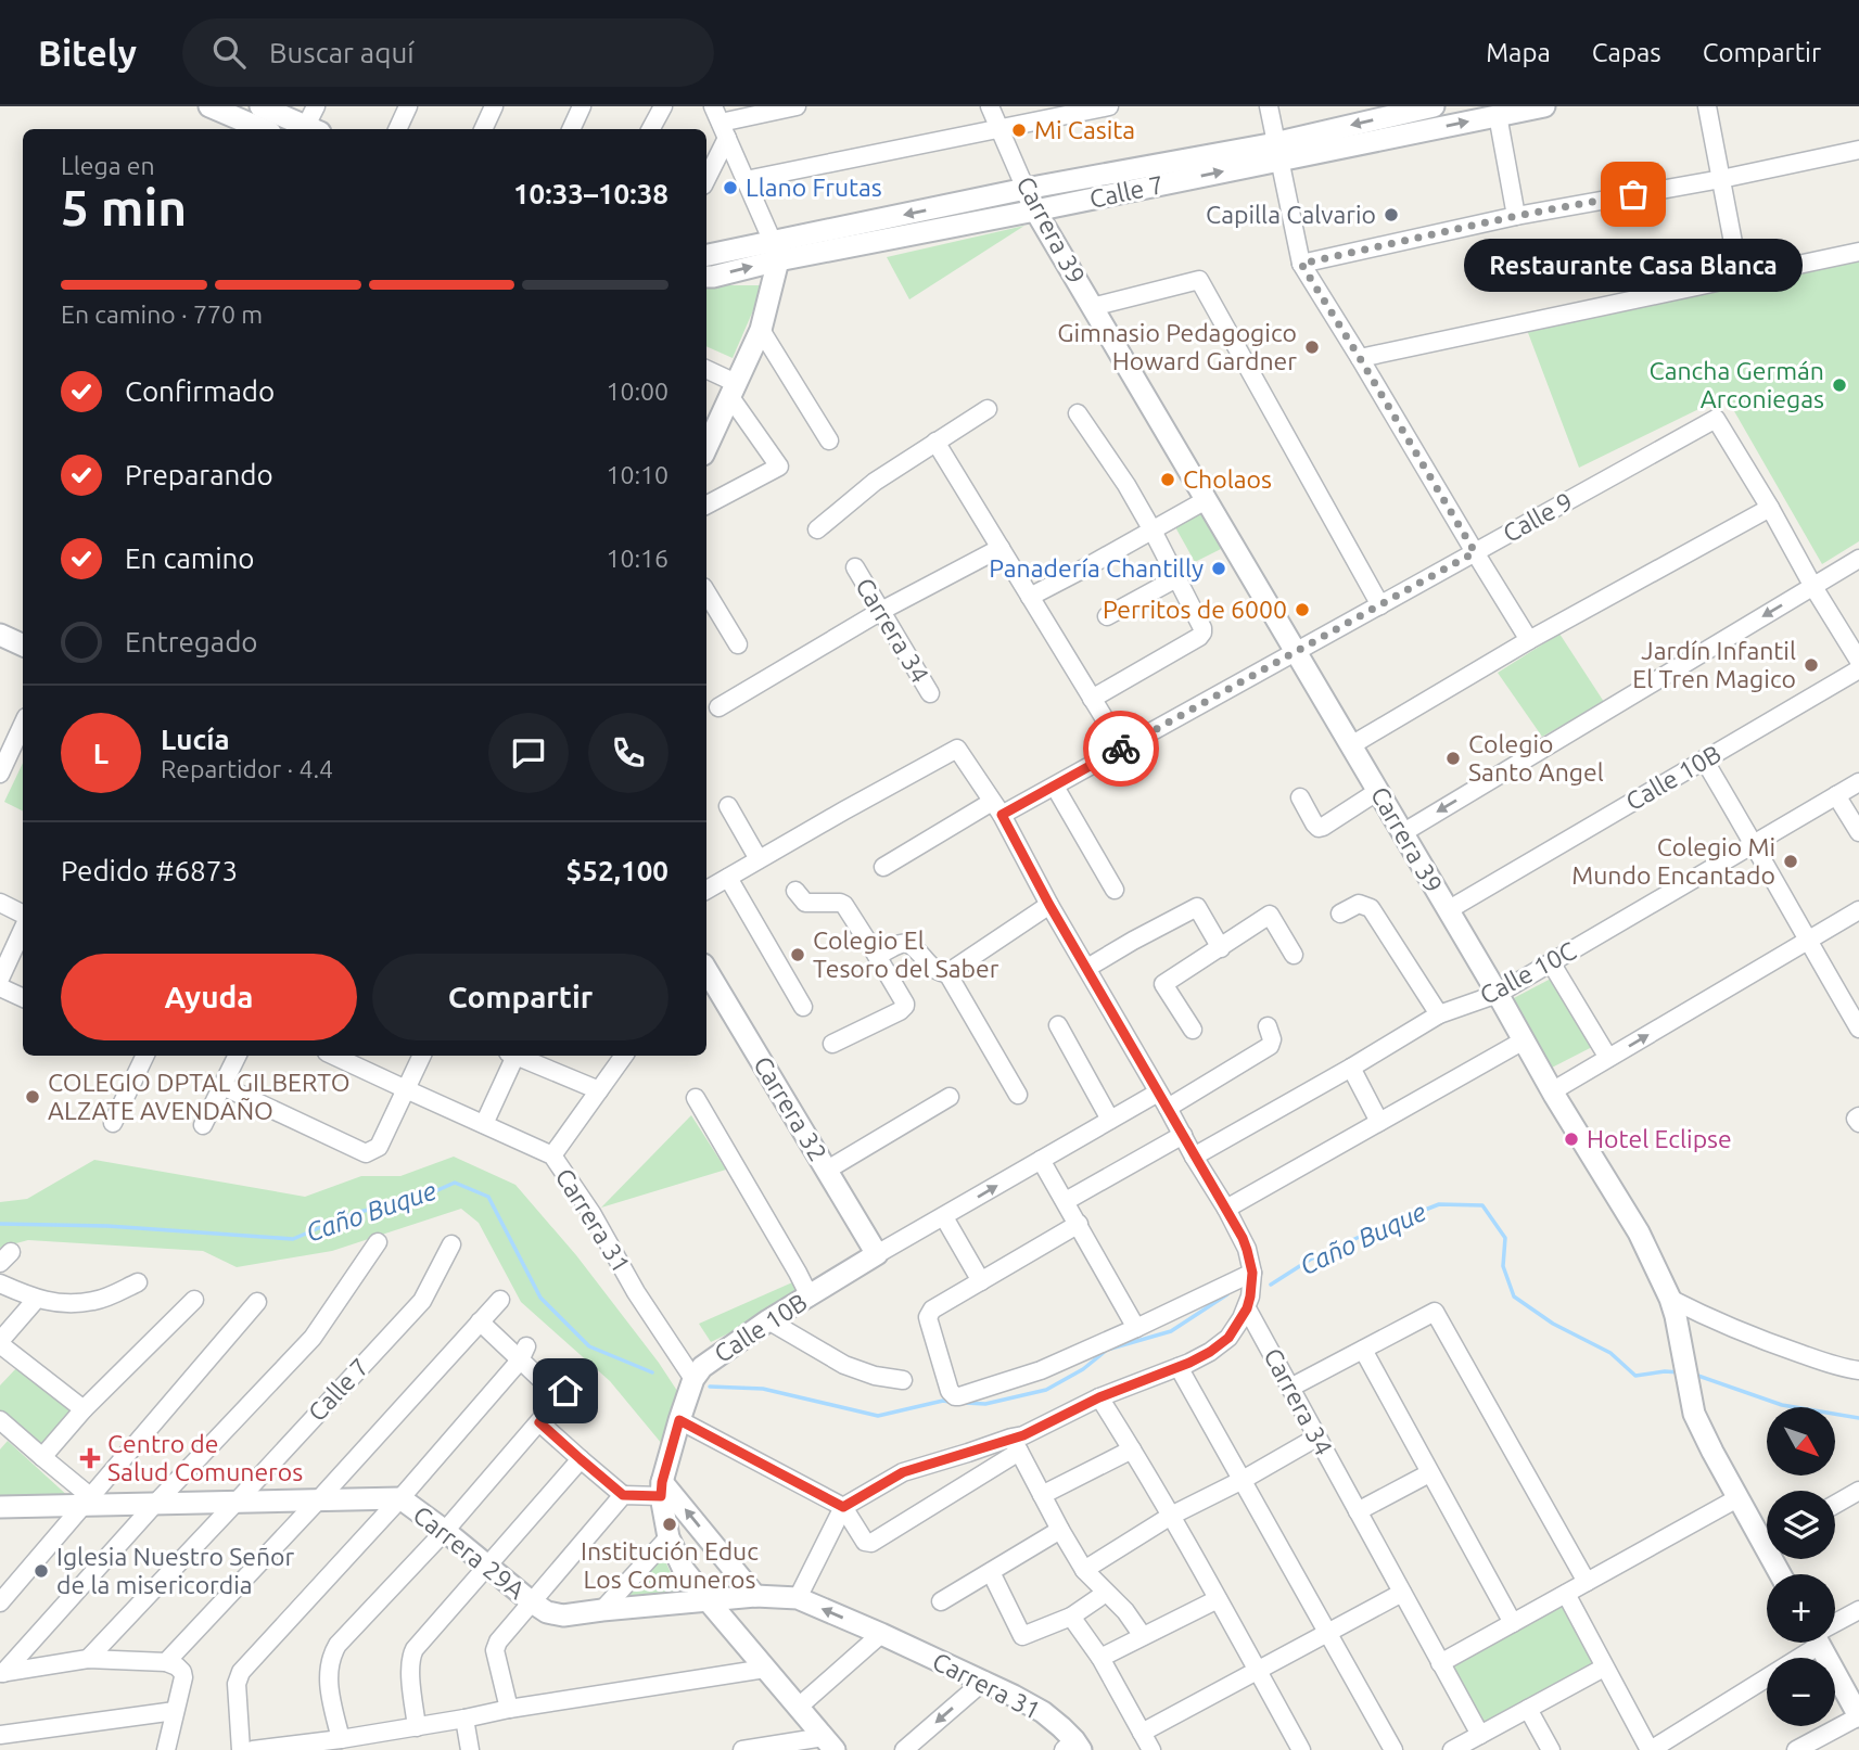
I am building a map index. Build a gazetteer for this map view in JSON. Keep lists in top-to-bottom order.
{
  "streets": {
    "street": [
      "Calle 7",
      "Carrera 39",
      "Calle 9",
      "Carrera 34",
      "Calle 10B",
      "Calle 10C",
      "Carrera 32",
      "Carrera 31",
      "Carrera 29A"
    ]
  },
  "crossings": [
    ["Calle 7", "Carrera 39"],
    ["Calle 7", "Carrera 29A"],
    ["Carrera 39", "Calle 9"],
    ["Carrera 39", "Calle 10B"],
    ["Carrera 39", "Calle 10C"],
    ["Calle 10B", "Carrera 32"],
    ["Calle 10B", "Carrera 31"],
    ["Carrera 31", "Carrera 29A"]
  ],
  "water": ["Caño Buque"],
  "places": {
    "other": [
      "Mi Casita",
      "Llano Frutas",
      "Restaurante Casa Blanca",
      "Capilla Calvario",
      "Gimnasio Pedagogico Howard Gardner",
      "Cancha Germán Arconiegas",
      "Cholaos",
      "Panadería Chantilly",
      "Perritos de 6000",
      "Jardín Infantil El Tren Magico",
      "Colegio Santo Angel",
      "Colegio Mi Mundo Encantado",
      "Colegio El Tesoro del Saber",
      "COLEGIO DPTAL GILBERTO ALZATE AVENDAÑO",
      "Hotel Eclipse",
      "Institución Educ Los Comuneros",
      "Iglesia Nuestro Señor de la misericordia"
    ],
    "health": ["Centro de Salud Comuneros"]
  },
  "north": "bottom right",
  "page": {
    "header": "Bitely",
    "search": "Buscar aquí",
    "nav": ["Mapa", "Capas", "Compartir"],
    "heading": ["5 min", "Llega en", "10:33–10:38"],
    "panel": [
      "Lucía",
      "Repartidor · 4.4",
      "Pedido #6873",
      "$52,100"
    ],
    "bubble": "Restaurante Casa Blanca",
    "bar": "En camino · 770 m",
    "list": [
      ["Confirmado", "10:00"],
      ["Preparando", "10:10"],
      ["En camino", "10:16"],
      "Entregado"
    ],
    "round": "L",
    "buttons": ["Ayuda", "Compartir"],
    "map_buttons": ["+", "−"]
  }
}
